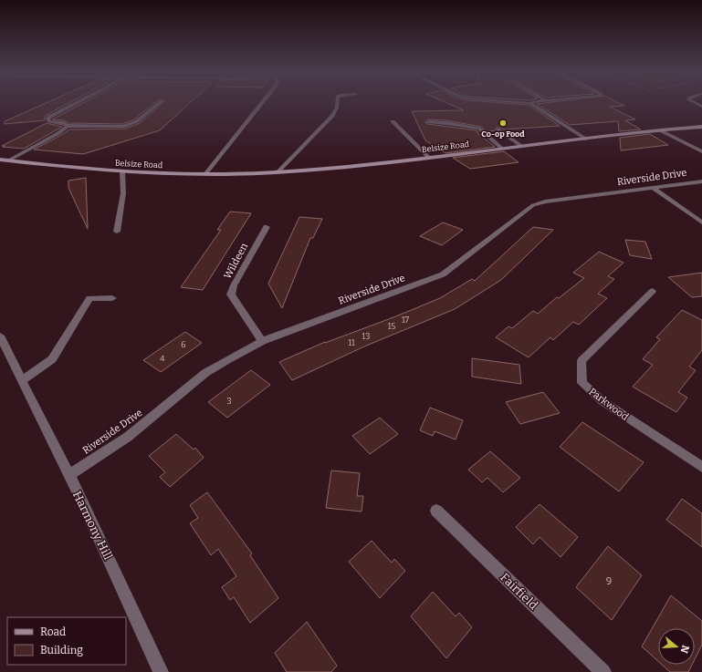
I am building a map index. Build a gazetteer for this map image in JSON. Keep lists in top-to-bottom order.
{
  "streets": {
    "street": [
      "Belsize Road",
      "Riverside Drive",
      "Wildeen",
      "Parkwood",
      "Harmony Hill",
      "Fairfield"
    ]
  },
  "crossings": [
    ["Riverside Drive", "Wildeen"],
    ["Riverside Drive", "Harmony Hill"]
  ],
  "places": ["Co-op Food"],
  "house_numbers": [
    "17",
    "15",
    "13",
    "11",
    "6",
    "4",
    "3",
    "9"
  ],
  "legend": ["Road", "Building"],
  "north": "right"
}
